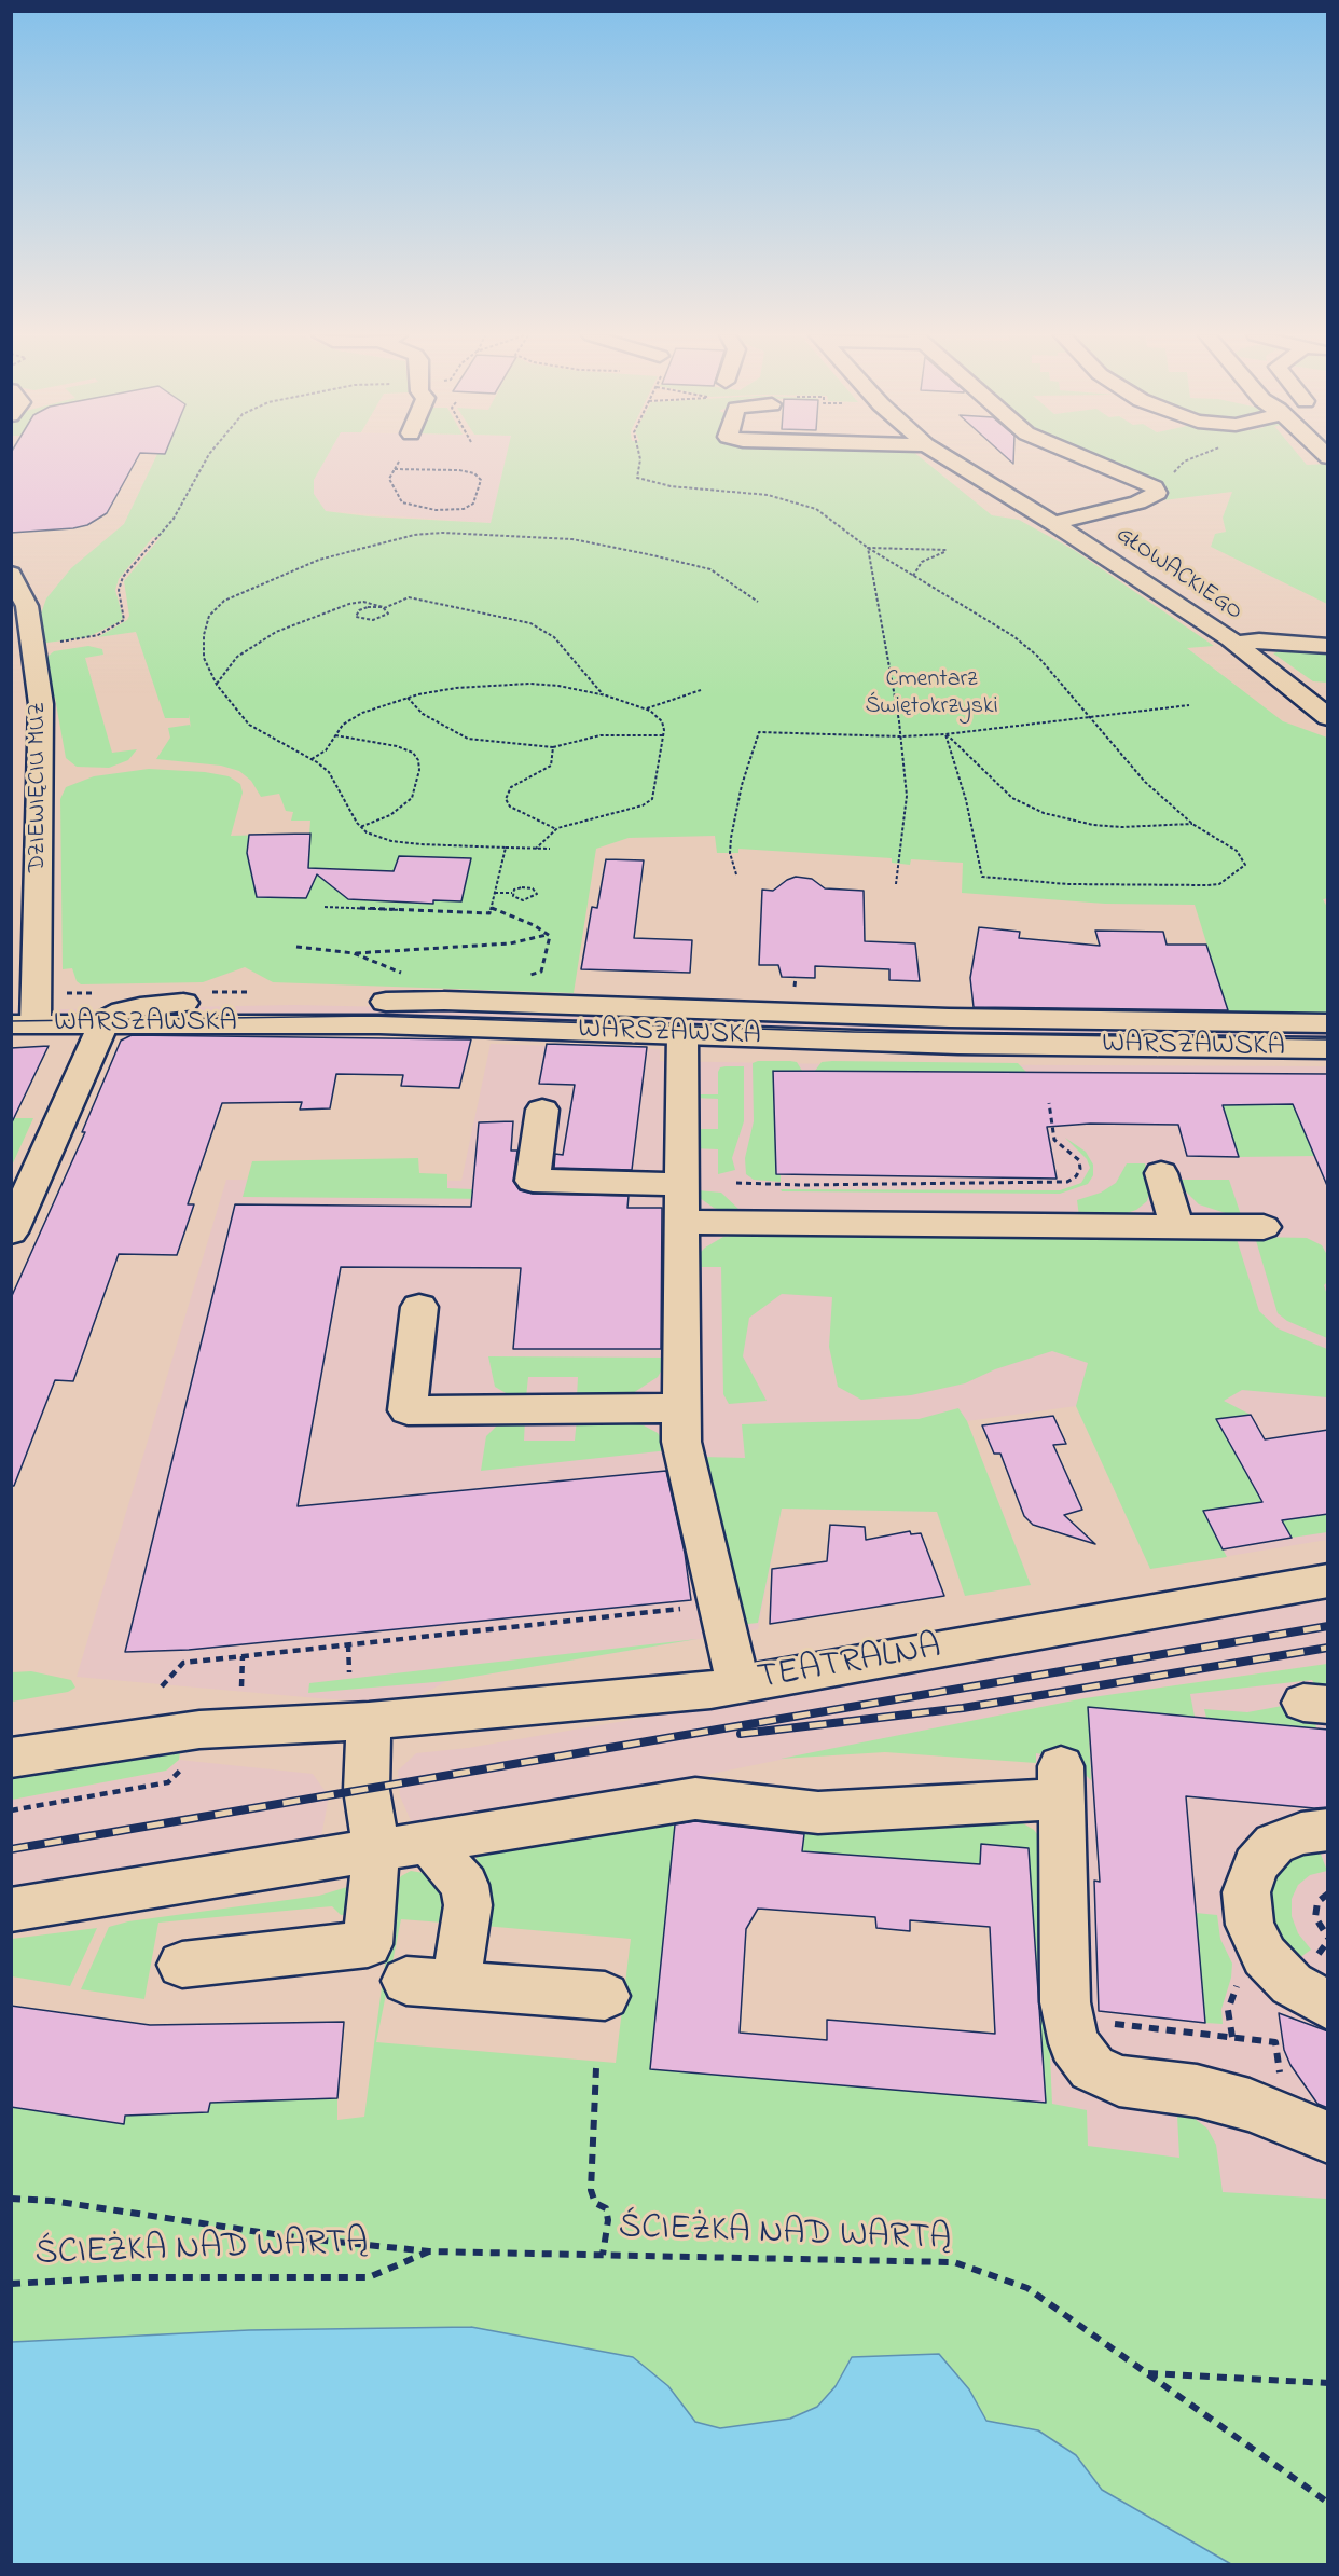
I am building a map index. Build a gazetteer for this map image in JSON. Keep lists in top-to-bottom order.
{
  "streets": {
    "street": [
      "GŁOWACKIEGO",
      "DZIEWIĘCIU MUZ",
      "WARSZAWSKA",
      "TEATRALNA"
    ],
    "path": ["ŚCIEŻKA NAD WARTĄ"]
  },
  "crossings": [
    ["DZIEWIĘCIU MUZ", "WARSZAWSKA"]
  ],
  "parks": ["Cmentarz Świętokrzyski"]
}
